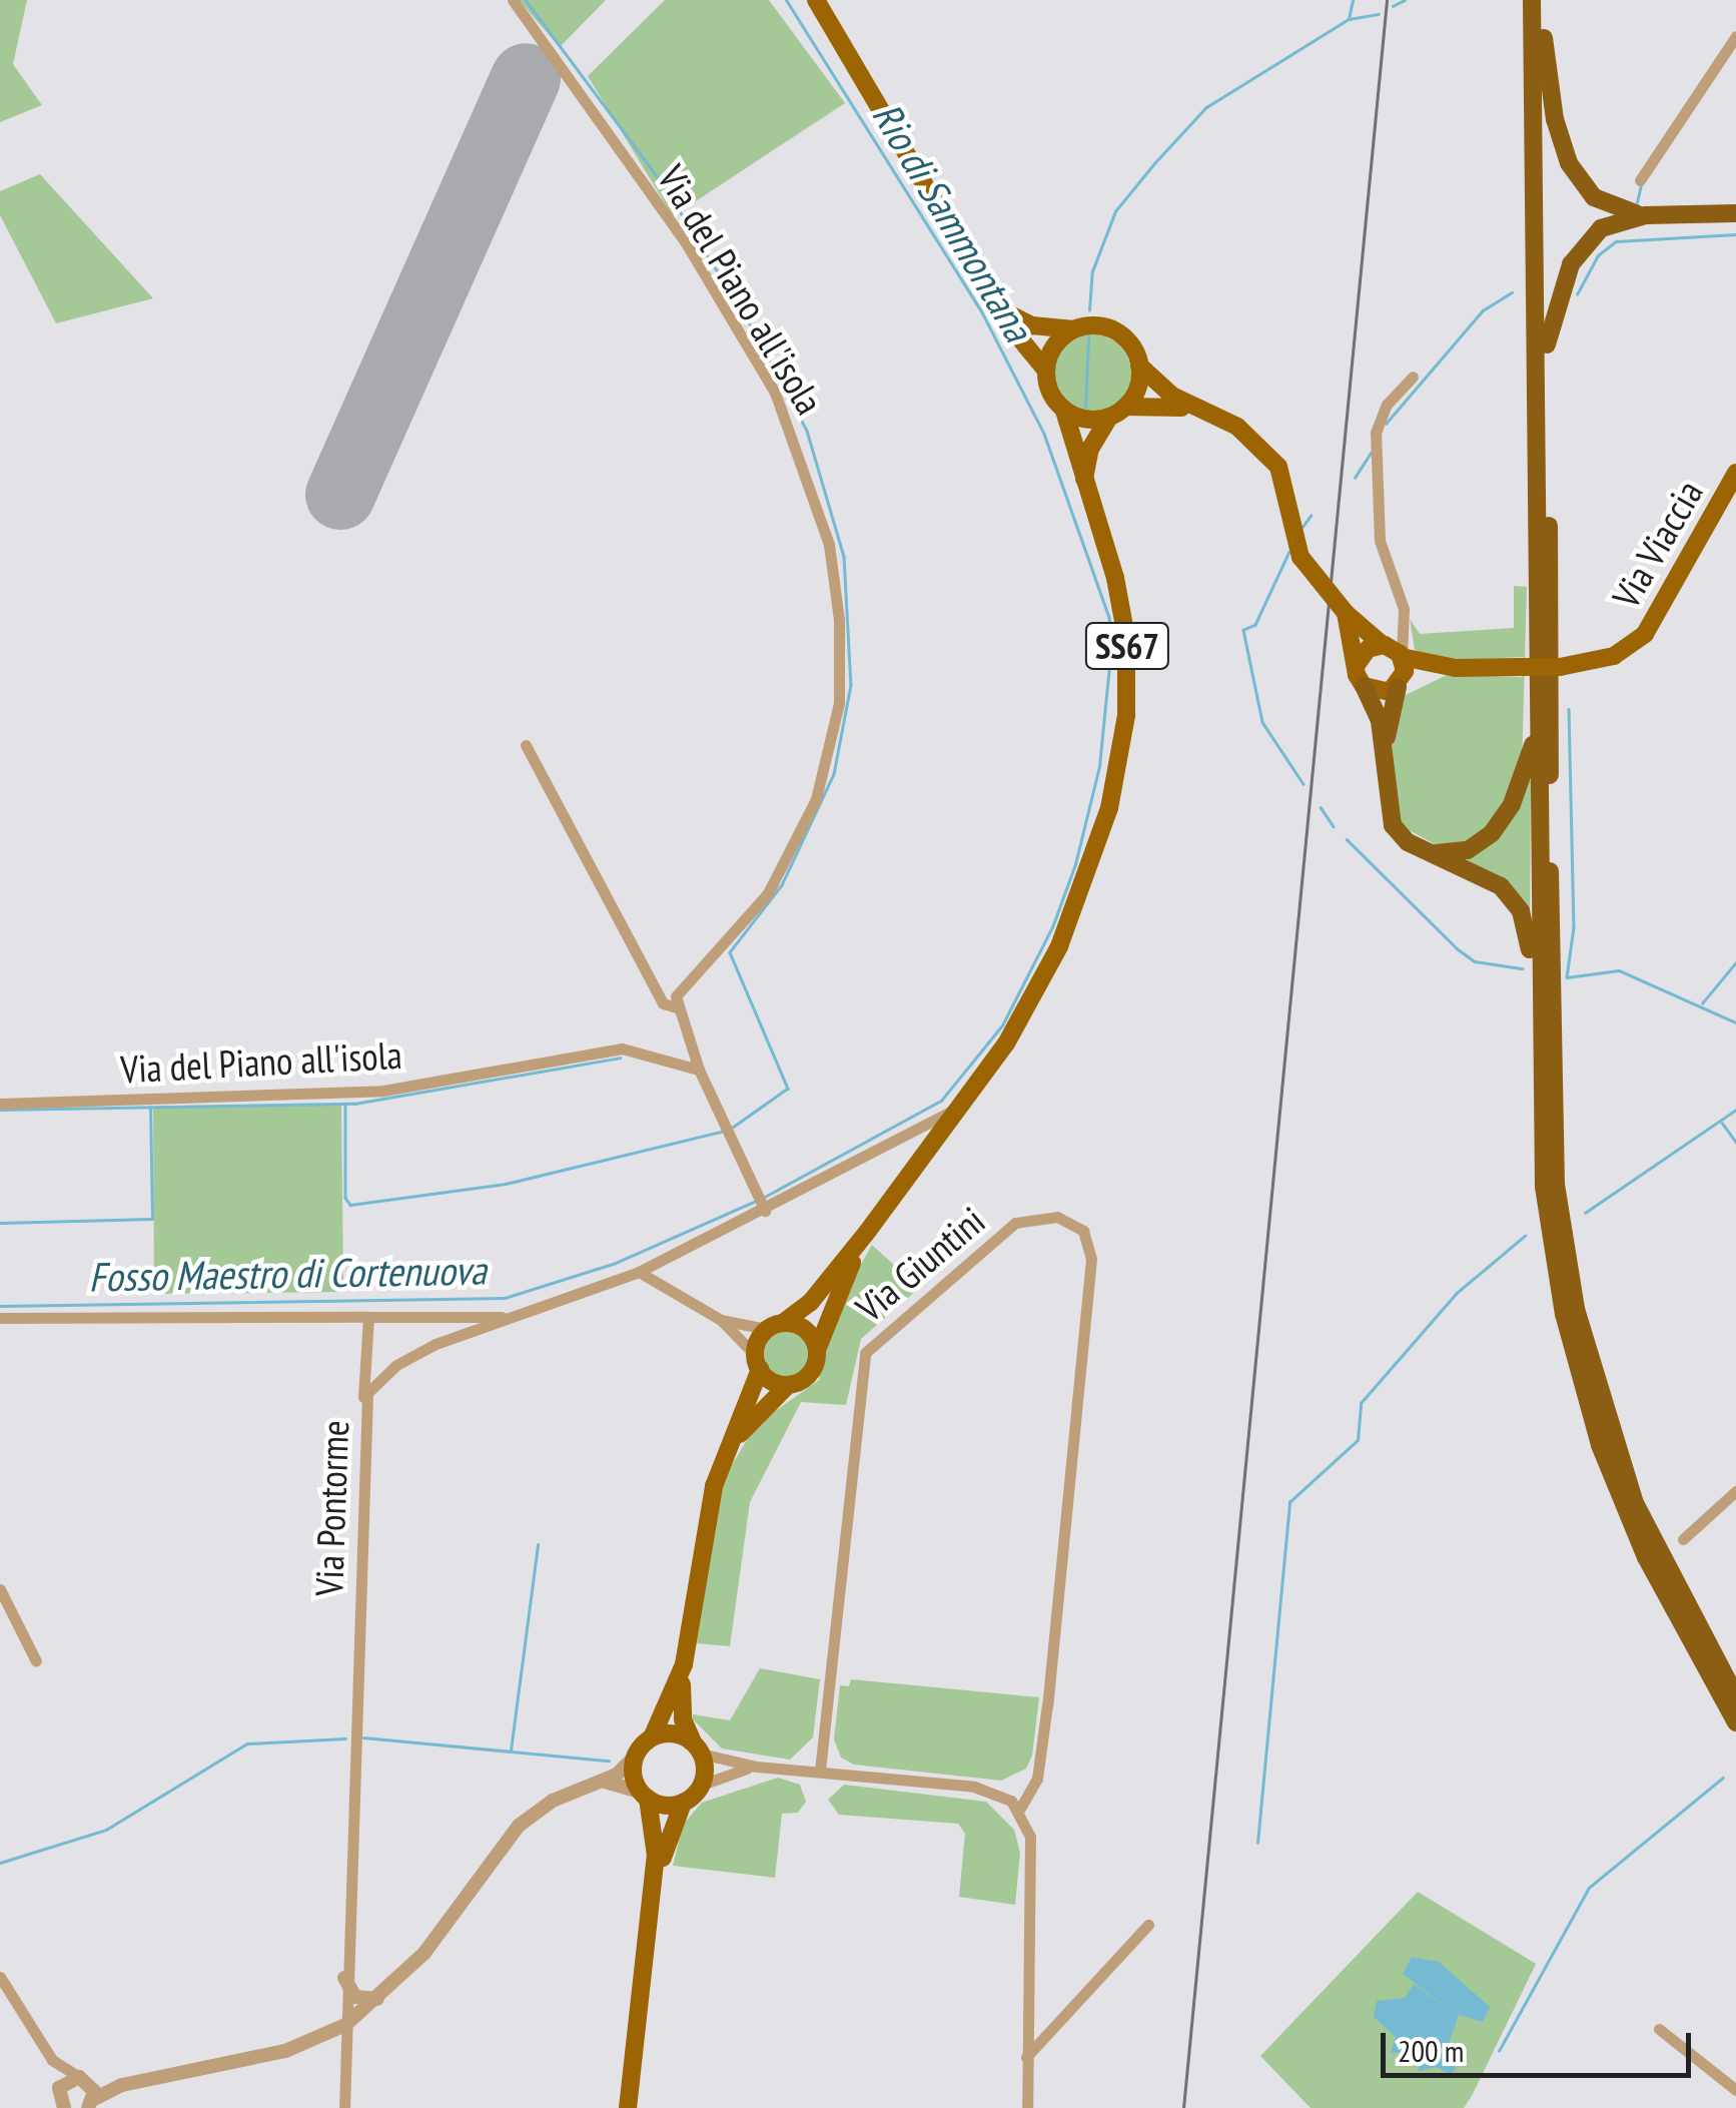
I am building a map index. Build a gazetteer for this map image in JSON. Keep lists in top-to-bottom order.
{
  "streets": {
    "main road": ["Via Viaccia", "SS67"],
    "street": ["Via del Piano all'isola", "Via Giuntini", "Via Pontorme"]
  },
  "crossings": [
    ["SS67", "Via Pontorme"]
  ],
  "water": ["Rio di Sammontana", "Fosso Maestro di Cortenuova"],
  "scale_bar": "200 m"
}
